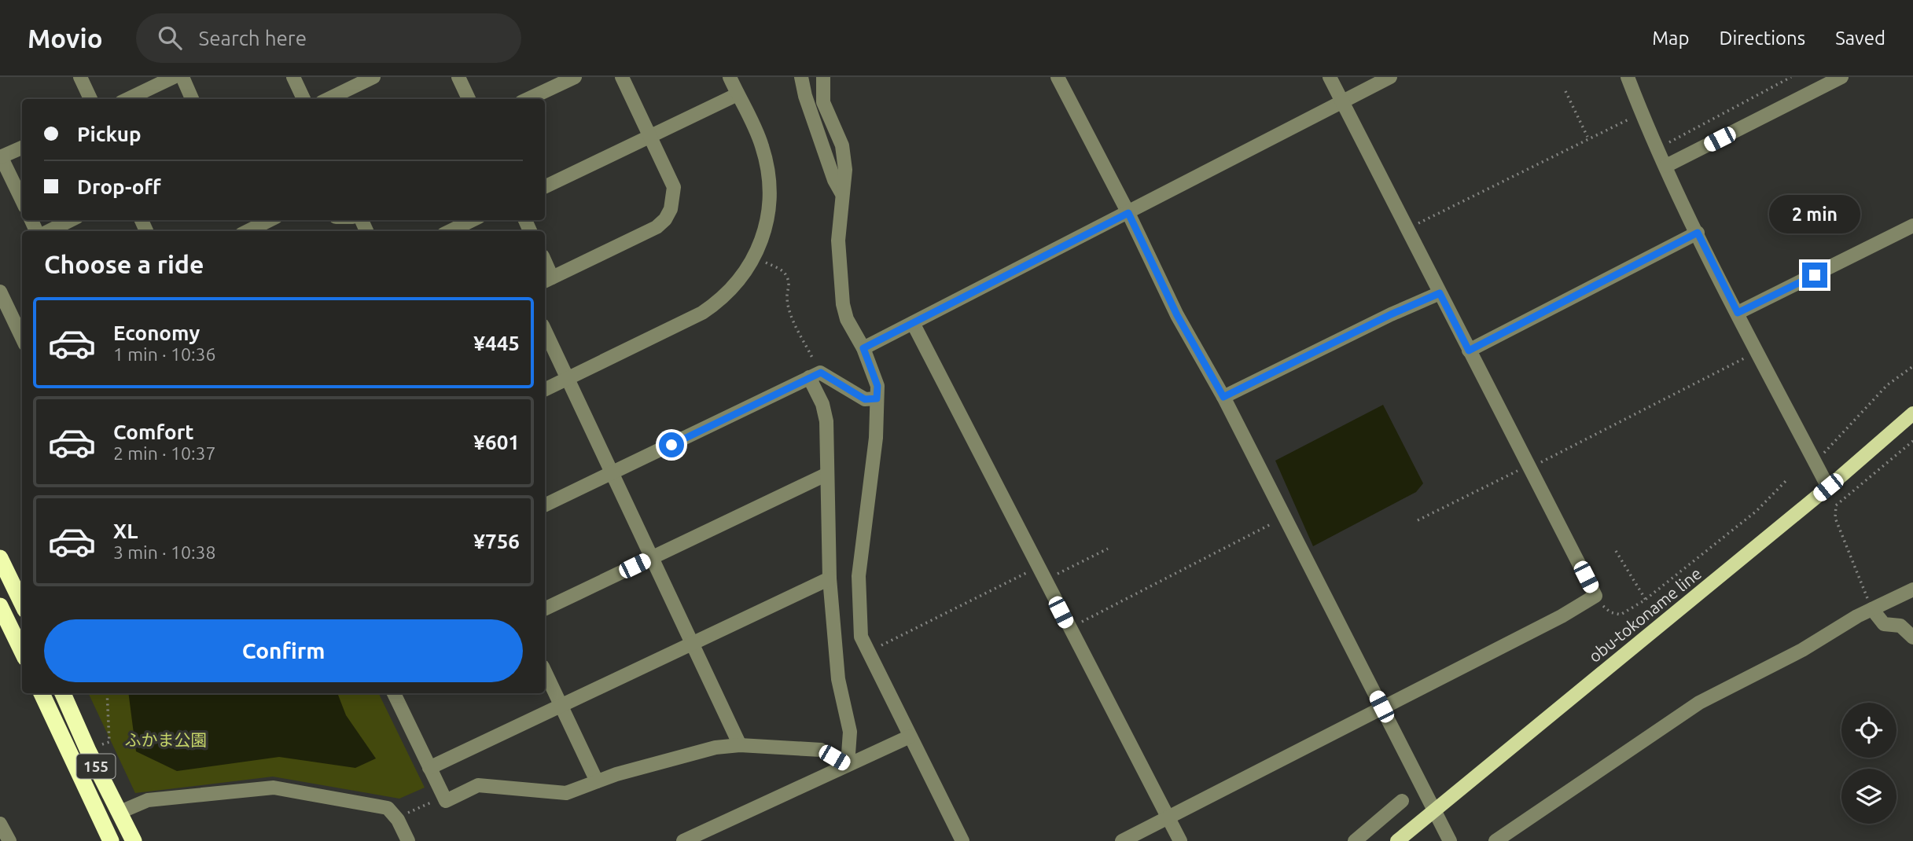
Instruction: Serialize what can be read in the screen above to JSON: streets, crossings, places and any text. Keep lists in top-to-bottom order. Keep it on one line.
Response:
{"streets":{"highway":["155"],"main road":["obu-tokoname line"]},"parks":["ふかま公園"],"page":{"header":"Movio","search":"Search here","nav":["Map","Directions","Saved"],"banner":["Pickup","Drop-off"],"bubble":"2 min","heading":"Choose a ride","list":[{"name":"Economy","note":"1 min · 10:36","value":"¥445"},{"name":"Comfort","note":"2 min · 10:37","value":"¥601"},{"name":"XL","note":"3 min · 10:38","value":"¥756"}],"buttons":"Confirm"}}
